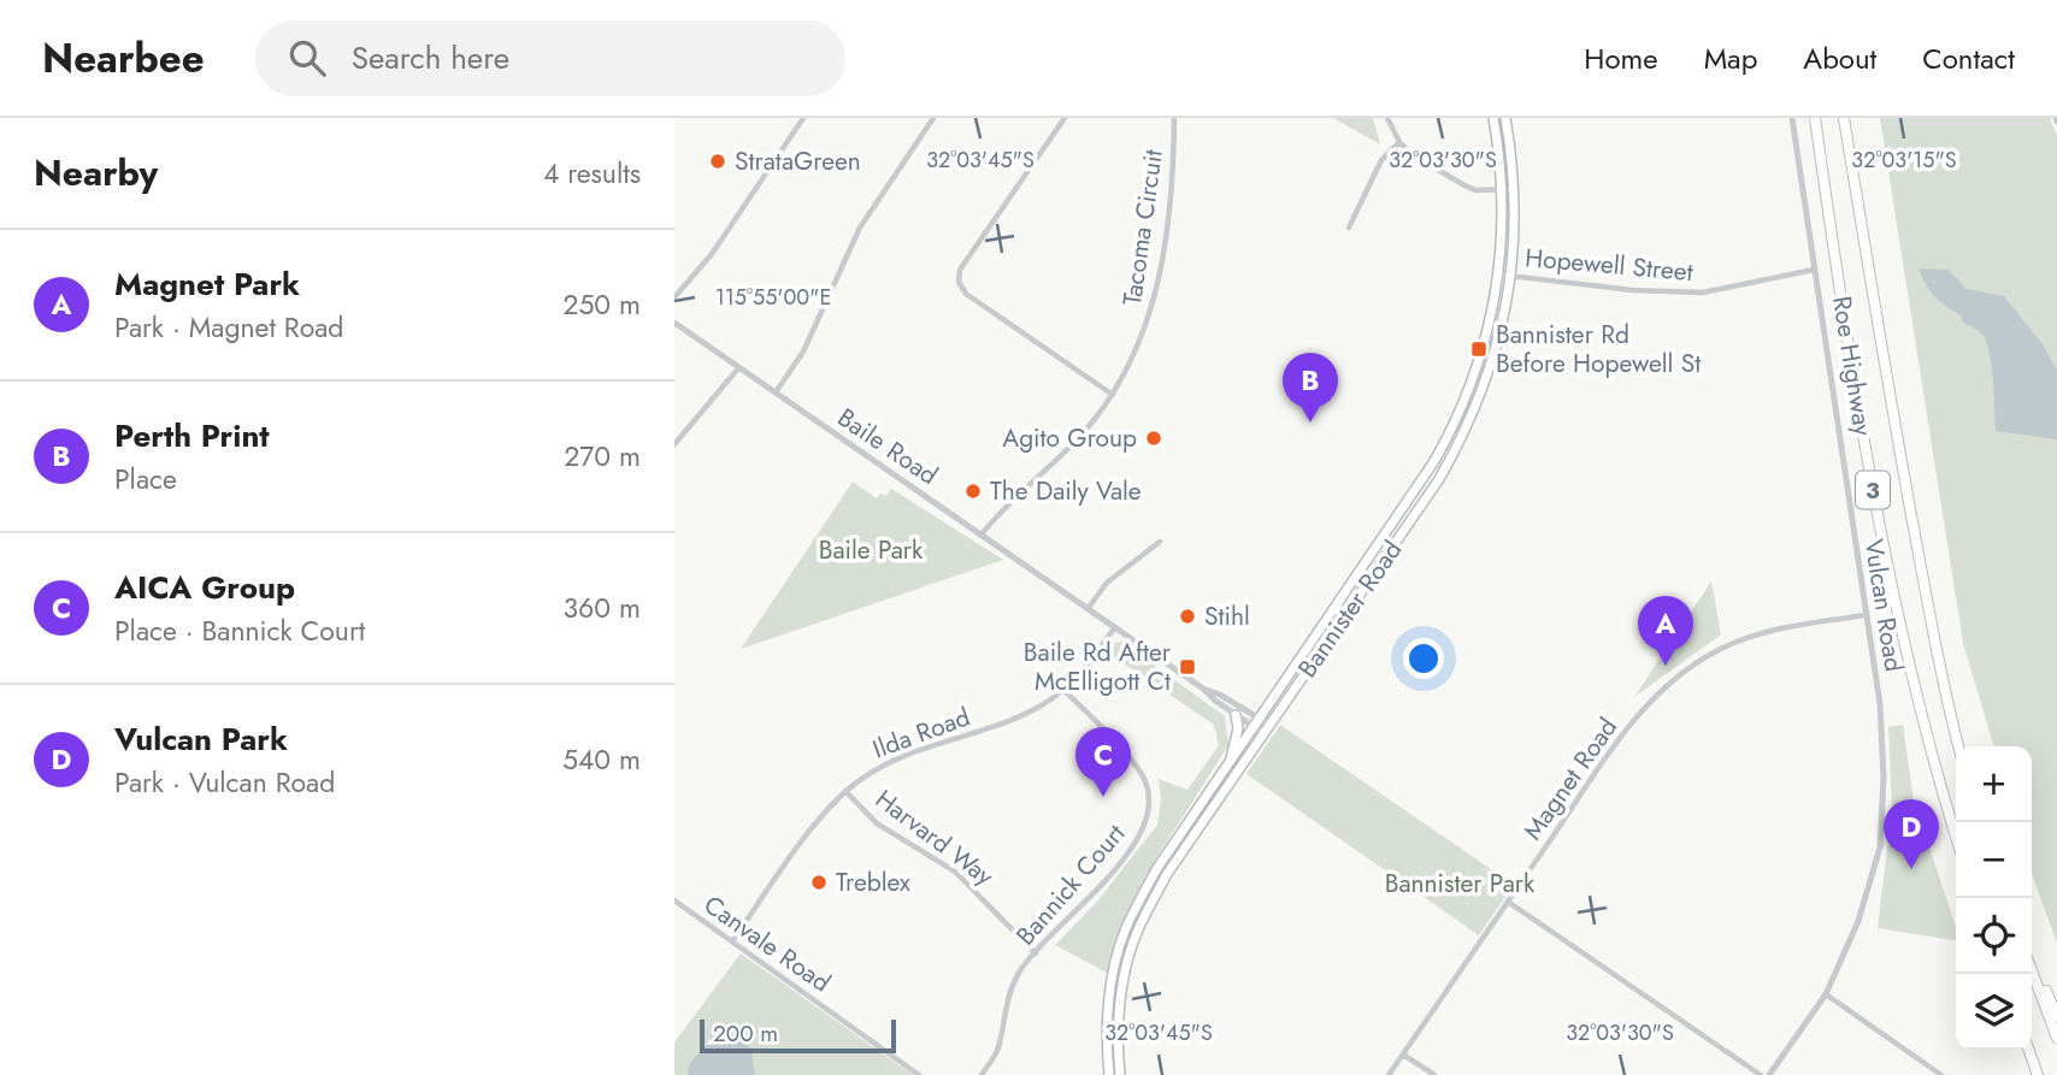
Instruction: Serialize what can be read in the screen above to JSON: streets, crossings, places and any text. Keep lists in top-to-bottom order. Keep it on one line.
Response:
{"streets":{"highway":["Roe Highway","3"],"main road":["Bannister Road"],"street":["Tacoma Circuit","Hopewell Street","Baile Road","Vulcan Road","Ilda Road","Magnet Road","Harvard Way","Bannick Court","Canvale Road"]},"crossings":[["Tacoma Circuit","Baile Road"],["Hopewell Street","Vulcan Road"],["Hopewell Street","Bannister Road"],["Baile Road","Bannister Road"],["Baile Road","Ilda Road"],["Vulcan Road","Magnet Road"],["Ilda Road","Harvard Way"],["Ilda Road","Bannick Court"],["Ilda Road","Canvale Road"],["Harvard Way","Bannick Court"]],"parks":["Baile Park","Bannister Park"],"places":{"other":["StrataGreen","Agito Group","The Daily Vale","Stihl","Treblex"],"transit":["Bannister Rd Before Hopewell St","Baile Rd After McElligott Ct"]},"scale_bar":"200 m","page":{"header":"Nearbee","search":"Search here","nav":["Home","Map","About","Contact"],"heading":["Nearby","4 results"],"list":[{"mark":"A","name":"Magnet Park","note":"Park · Magnet Road","value":"250 m"},{"mark":"B","name":"Perth Print","note":"Place","value":"270 m"},{"mark":"C","name":"AICA Group","note":"Place · Bannick Court","value":"360 m"},{"mark":"D","name":"Vulcan Park","note":"Park · Vulcan Road","value":"540 m"}],"pins":["B","A","C","D"],"map_buttons":["+","−"],"scale":"200 m"},"coordinates":["32°03'45\"S","32°03'30\"S","32°03'15\"S","115°55'00\"E"]}
